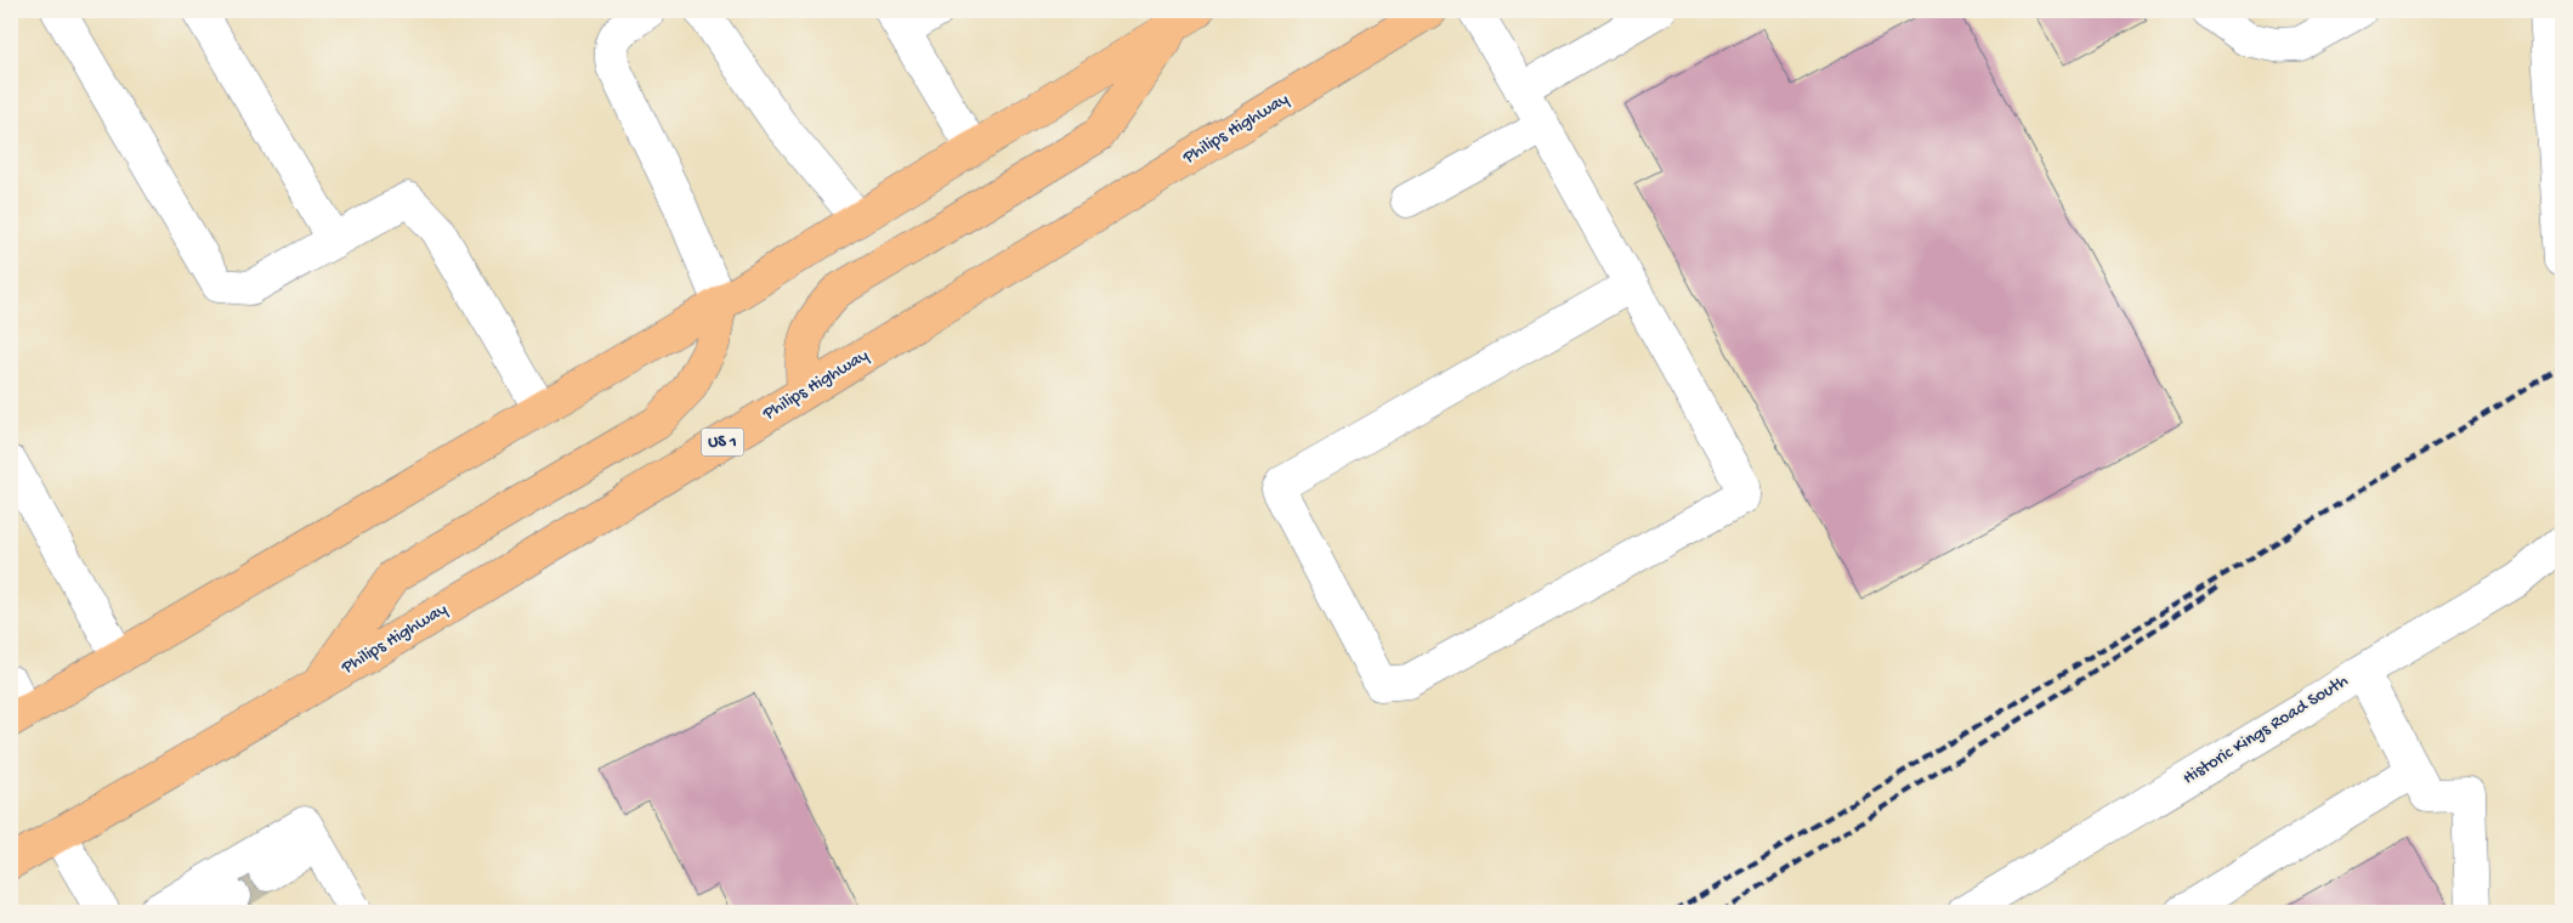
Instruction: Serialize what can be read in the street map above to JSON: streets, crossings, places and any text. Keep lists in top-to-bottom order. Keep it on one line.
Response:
{"streets":{"main road":["Philips Highway","US 1"],"street":["Historic Kings Road South"]}}
